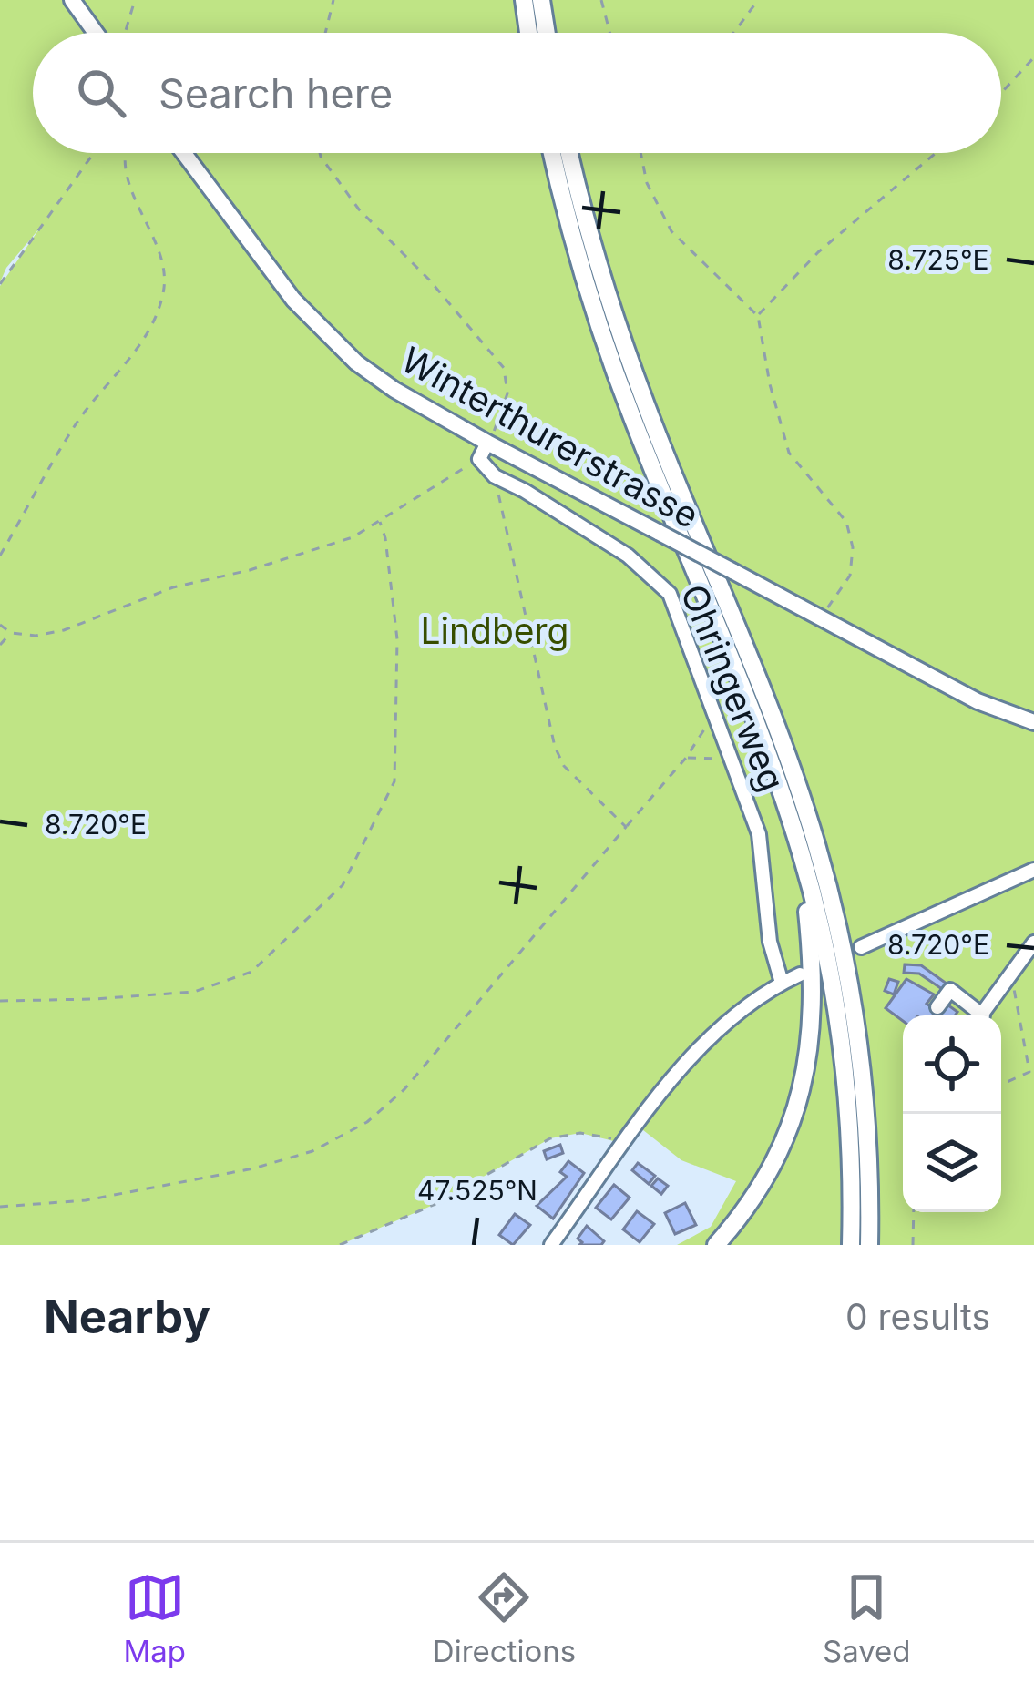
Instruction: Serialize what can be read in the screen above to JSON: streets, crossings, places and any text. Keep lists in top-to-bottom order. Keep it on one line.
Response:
{"streets":{"main road":["Winterthurerstrasse"],"street":["Ohringerweg"]},"parks":["Lindberg"],"page":{"search":"Search here","heading":["Nearby","0 results"],"nav":["Map","Directions","Saved"]},"coordinates":["8.725°E","8.720°E","47.525°N"]}
